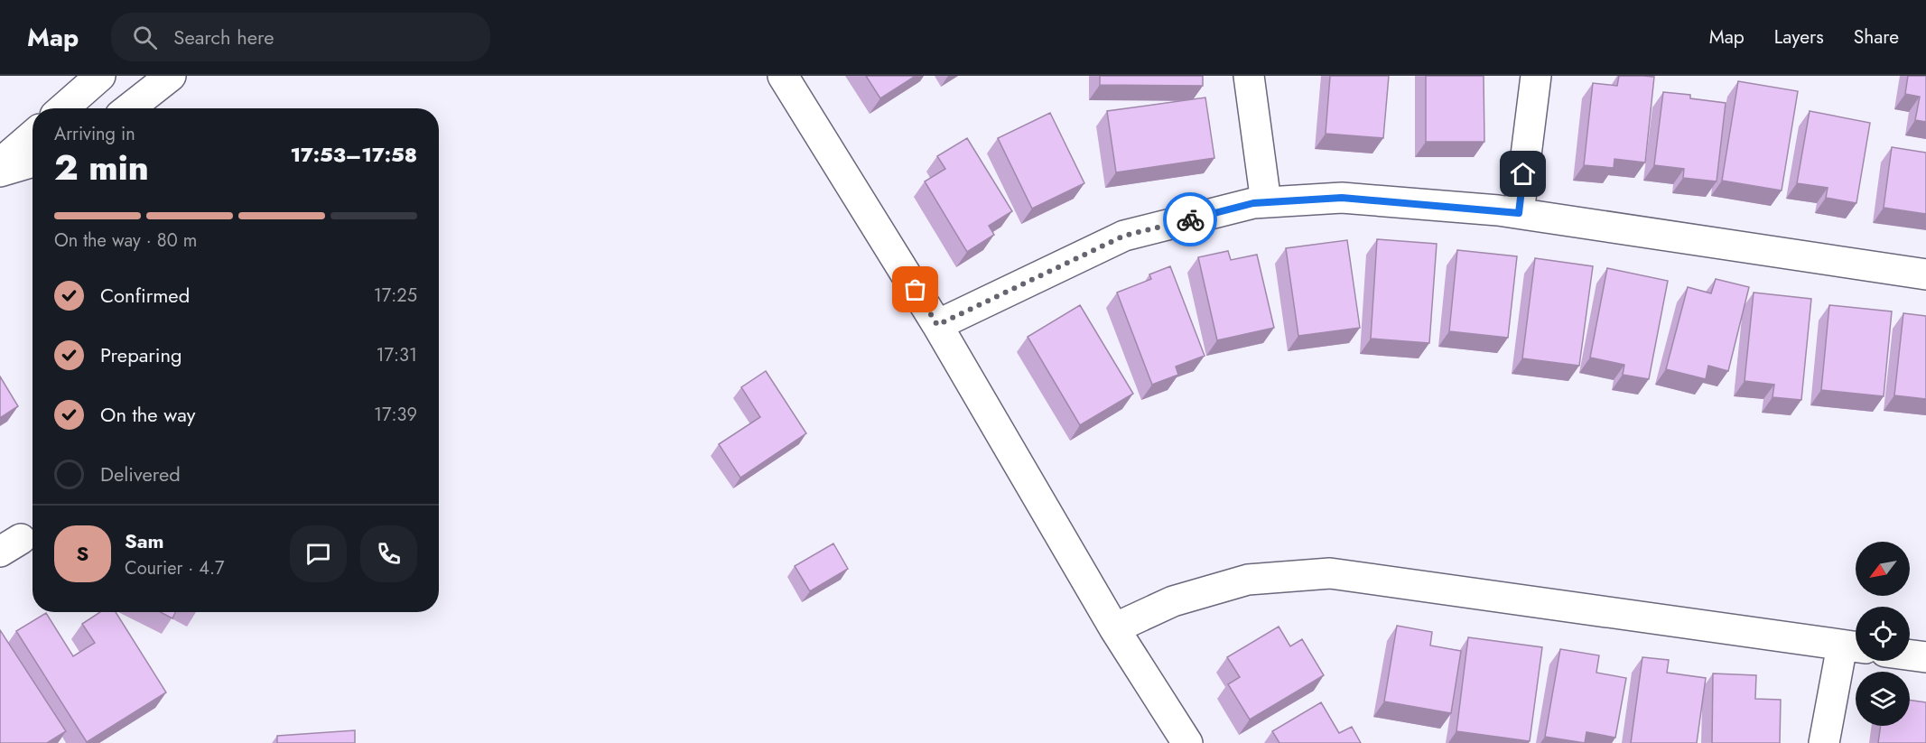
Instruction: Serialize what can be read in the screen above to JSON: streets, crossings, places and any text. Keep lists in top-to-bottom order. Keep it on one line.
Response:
{"north":"bottom left","page":{"header":"Map","search":"Search here","nav":["Map","Layers","Share"],"heading":["2 min","Arriving in","17:53–17:58"],"panel":["Sam","Courier · 4.7"],"bar":"On the way · 80 m","list":[["Confirmed","17:25"],["Preparing","17:31"],["On the way","17:39"],"Delivered"],"round":"S"}}
